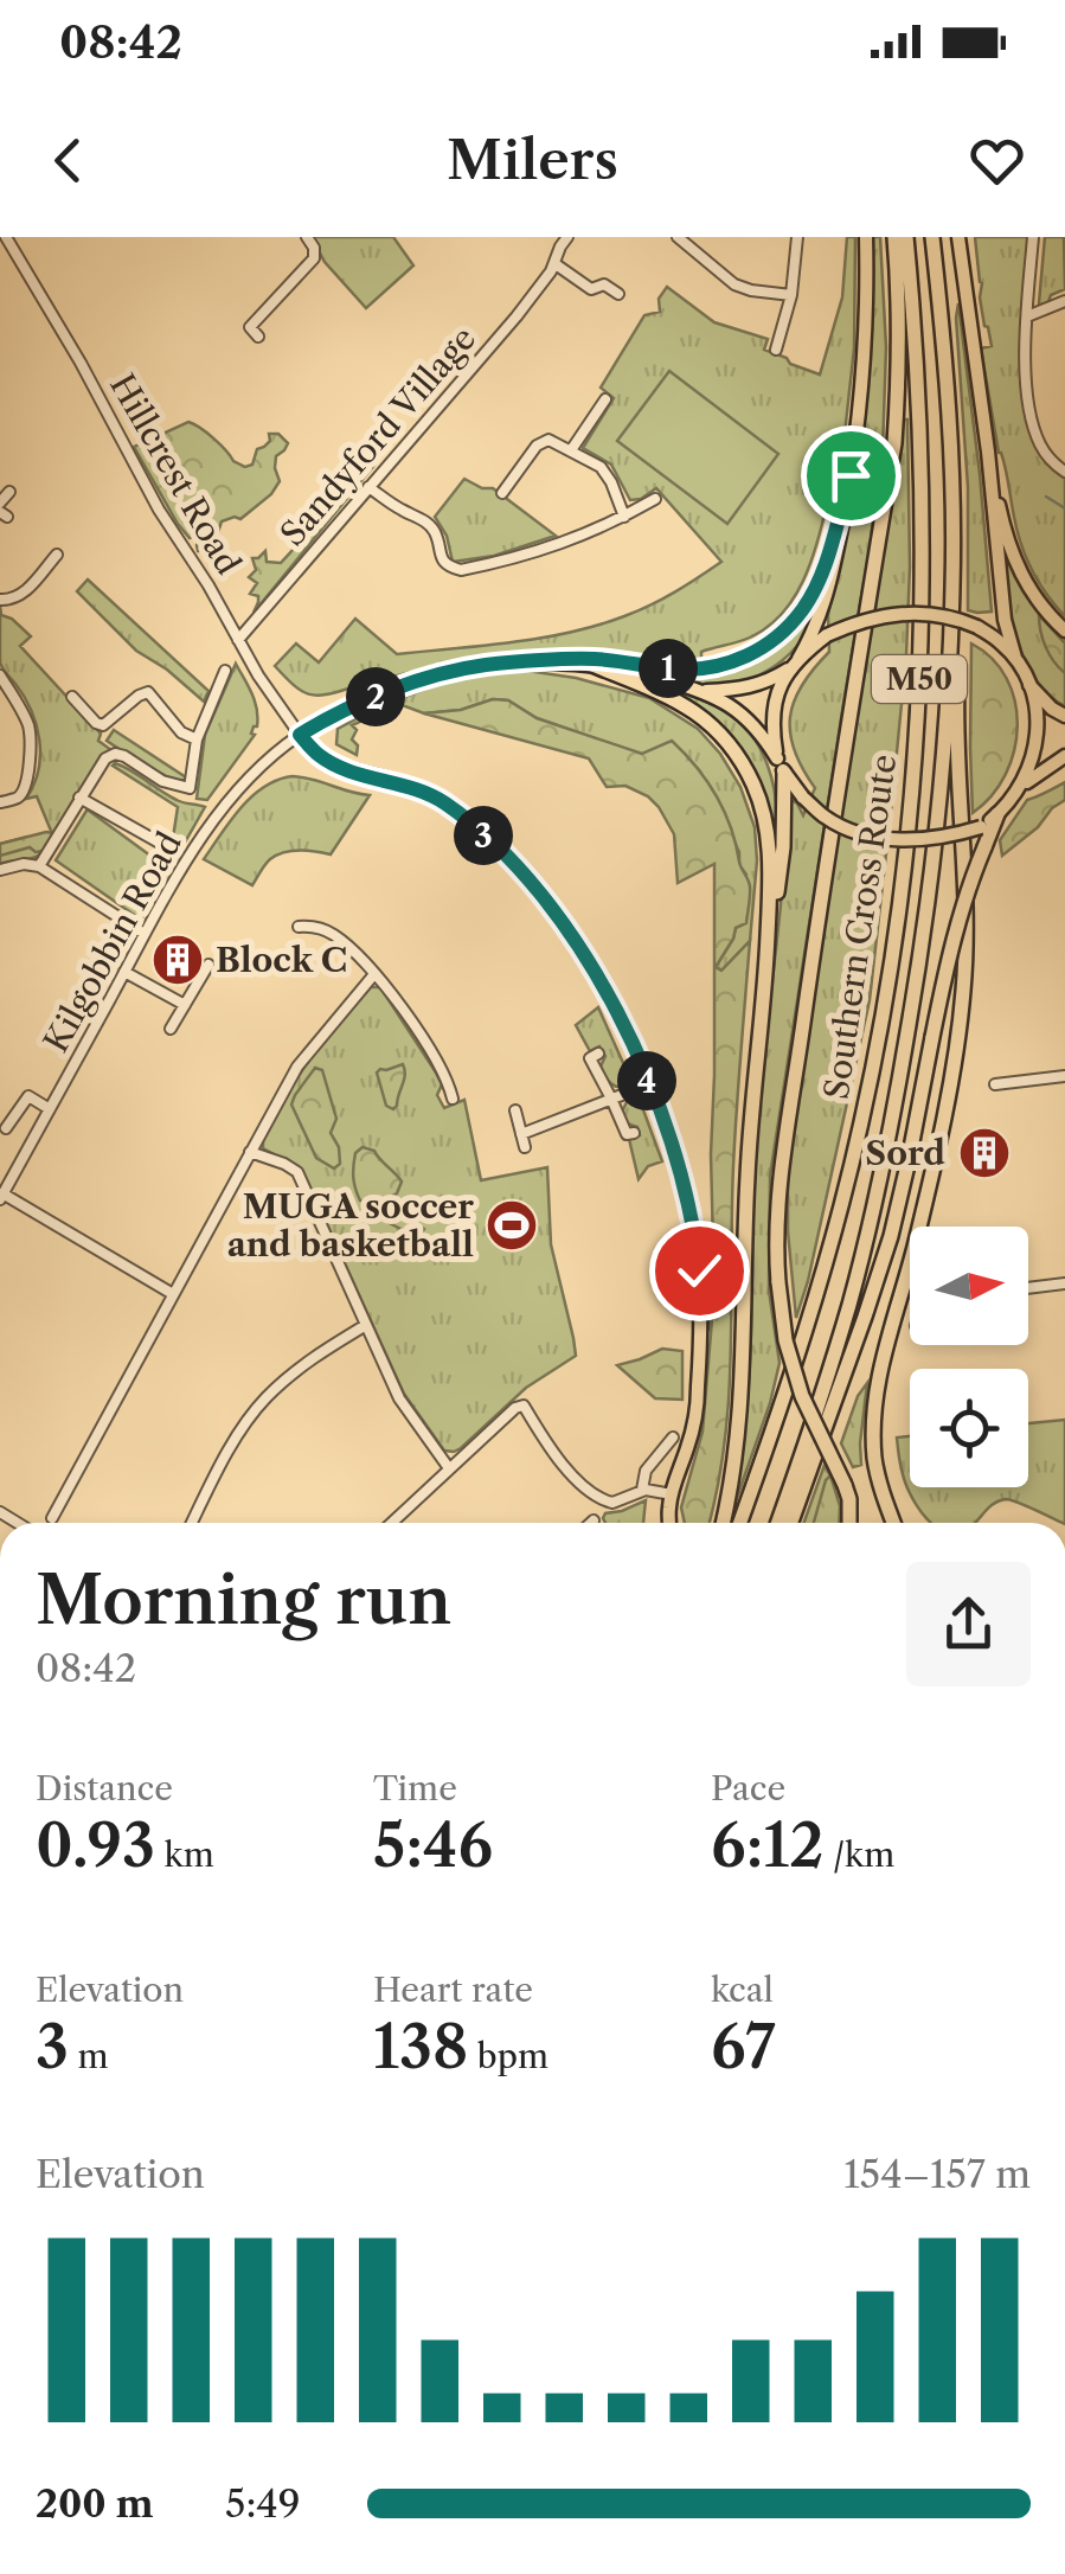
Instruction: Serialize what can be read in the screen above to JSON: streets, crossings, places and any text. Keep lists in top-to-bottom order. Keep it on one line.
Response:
{"streets":{"highway":["M50","Southern Cross Route"],"street":["Sandyford Village","Hillcrest Road","Kilgobbin Road"]},"crossings":[["Sandyford Village","Hillcrest Road"],["Hillcrest Road","Kilgobbin Road"]],"places":{"building":["Block C","Sord"],"sports":["MUGA soccer and basketball"]},"north":"right","page":{"status":"08:42","header":"Milers","pins":["1","2","3","4"],"heading":["Morning run","08:42"],"stats":[["Distance","0.93 km"],["Time","5:46"],["Pace","6:12 /km"],["Elevation","3 m"],["Heart rate","138 bpm"],["kcal","67"]],"chart":["Elevation","154–157 m"],"list":[{"name":"200 m","note":"5:49"}]}}
